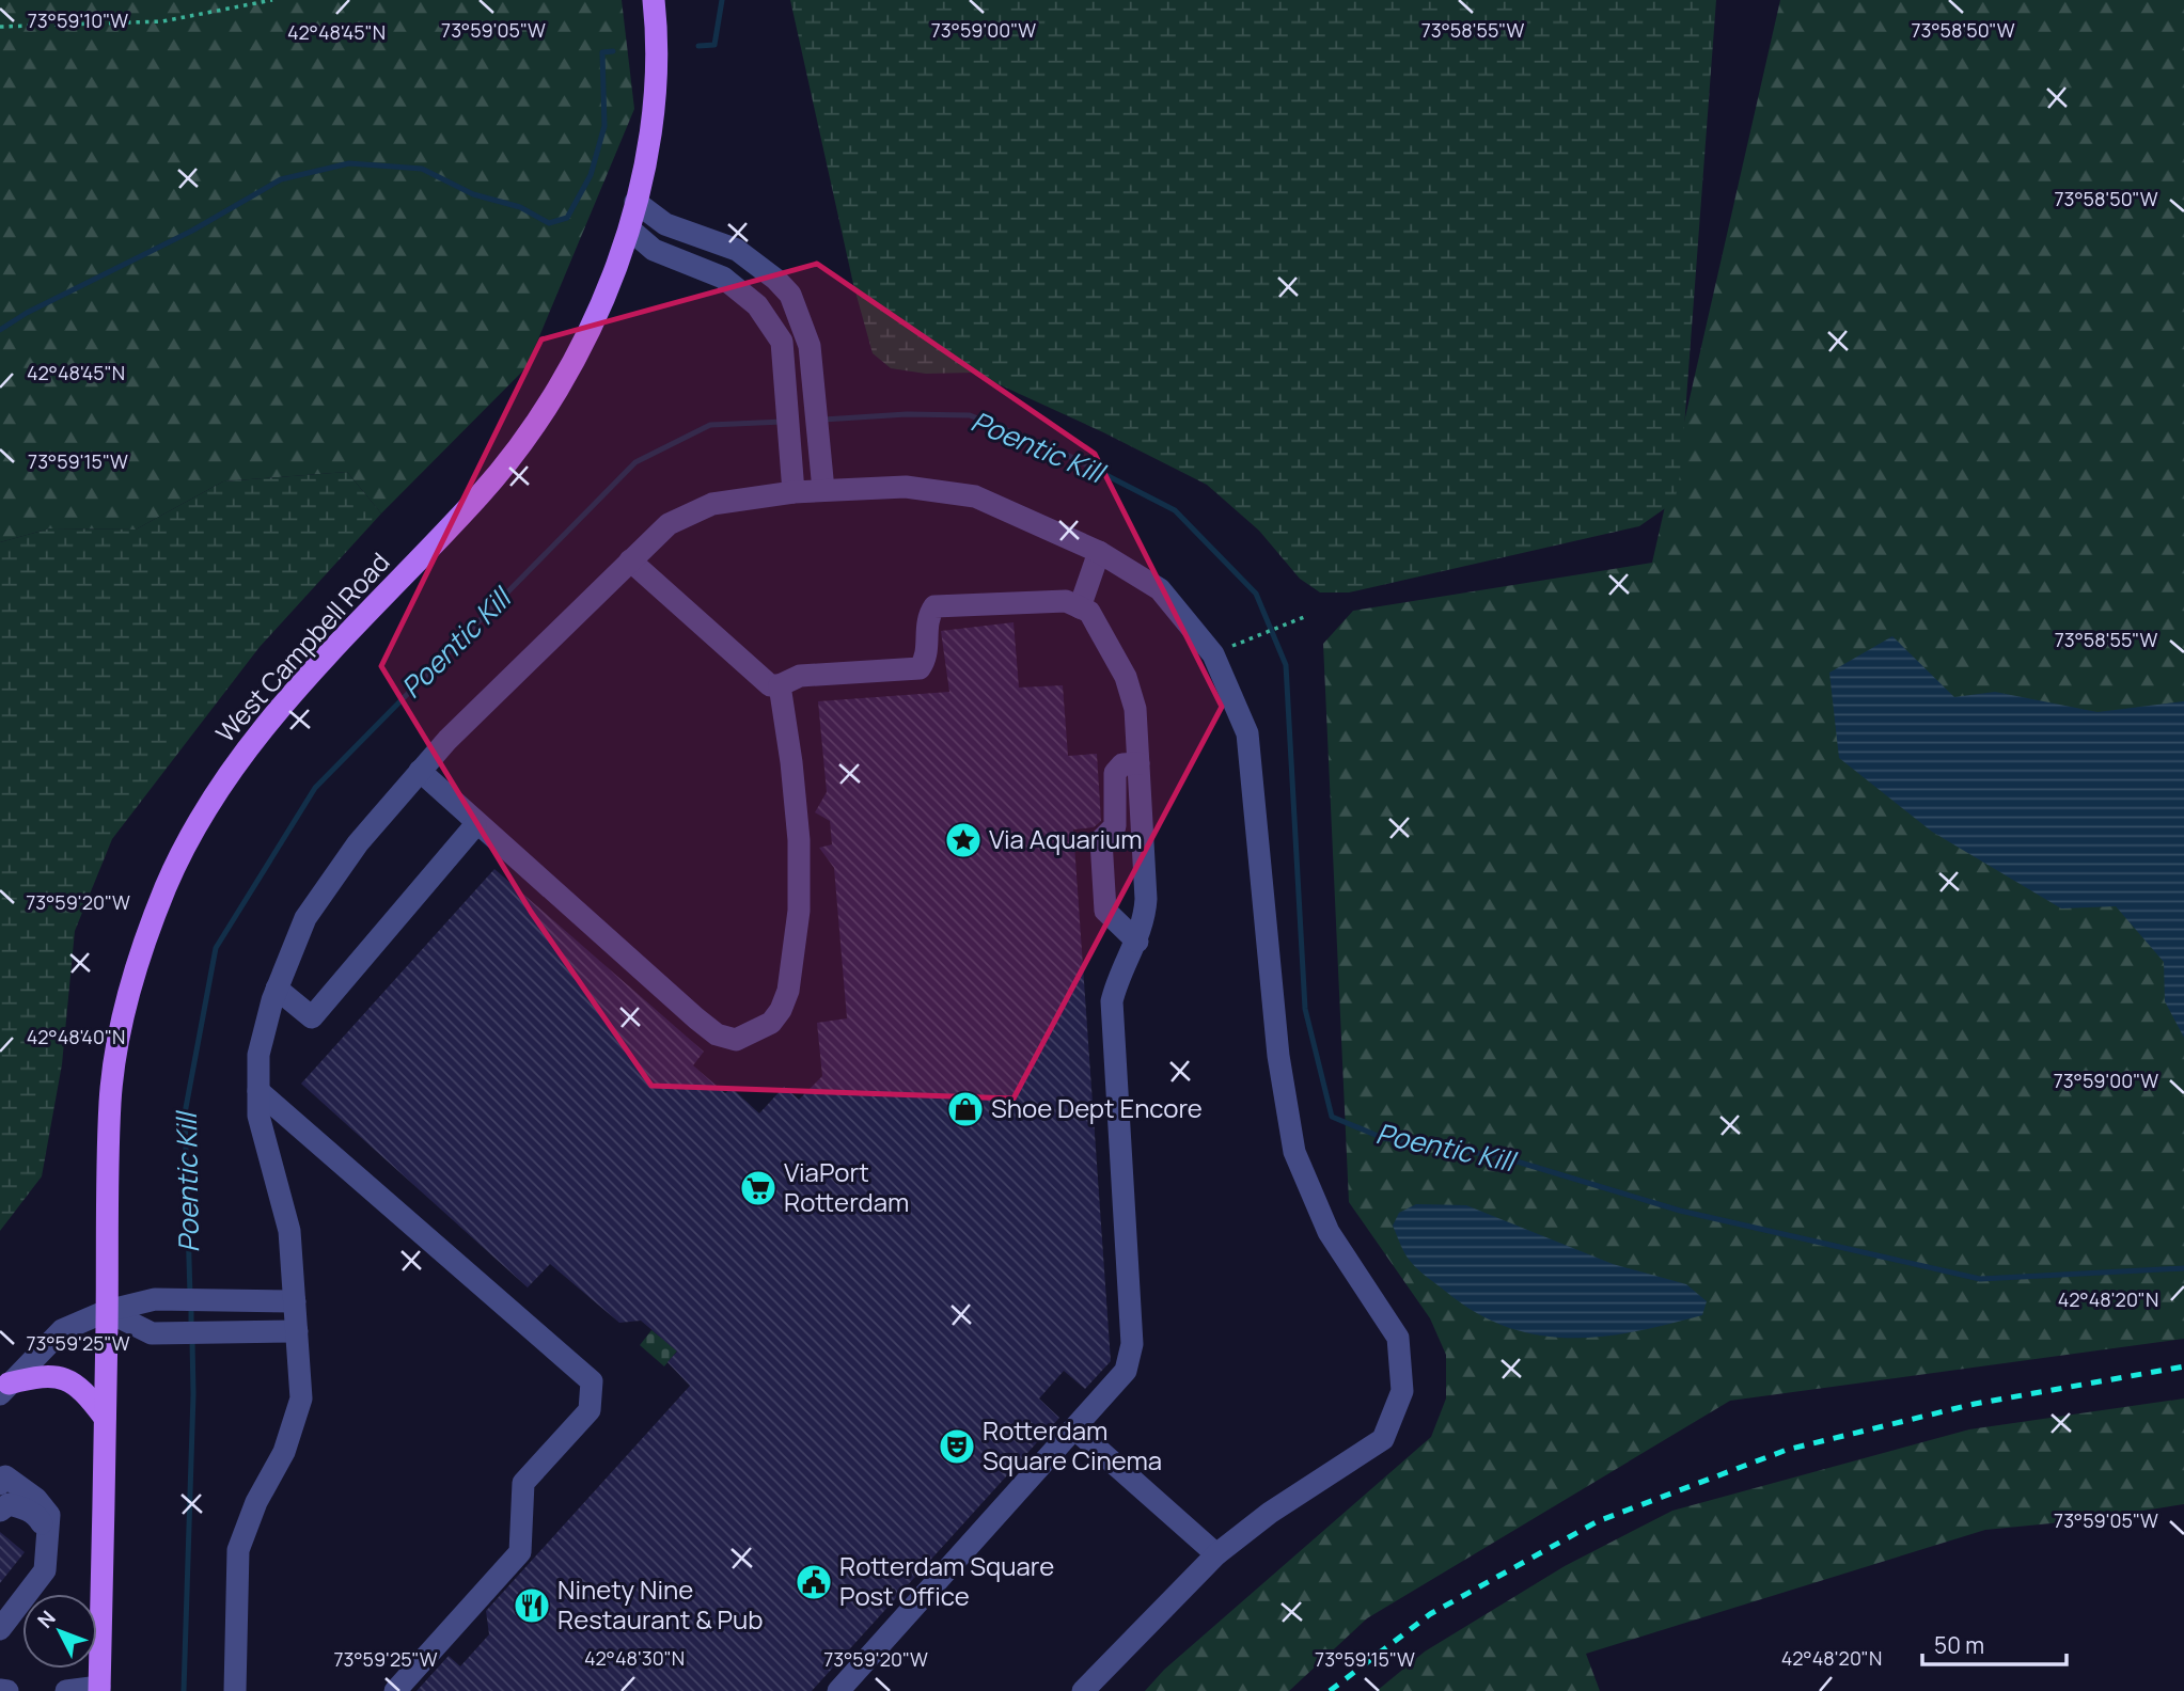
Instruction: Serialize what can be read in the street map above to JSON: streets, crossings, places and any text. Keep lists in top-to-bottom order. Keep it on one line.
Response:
{"streets":{"main road":["West Campbell Road"]},"water":["Poentic Kill"],"places":{"place":["Via Aquarium"],"shop":["Shoe Dept Encore"],"supermarket":["ViaPort Rotterdam"],"theatre":["Rotterdam Square Cinema"],"public building":["Rotterdam Square Post Office"],"restaurant":["Ninety Nine Restaurant & Pub"]},"scale_bar":"50 m","north":"top left","coordinates":["73°59'10\"W","73°59'05\"W","73°59'00\"W","73°58'55\"W","73°58'50\"W","42°48'45\"N","73°59'15\"W","73°59'20\"W","42°48'40\"N","42°48'20\"N","73°59'25\"W","42°48'30\"N"]}
